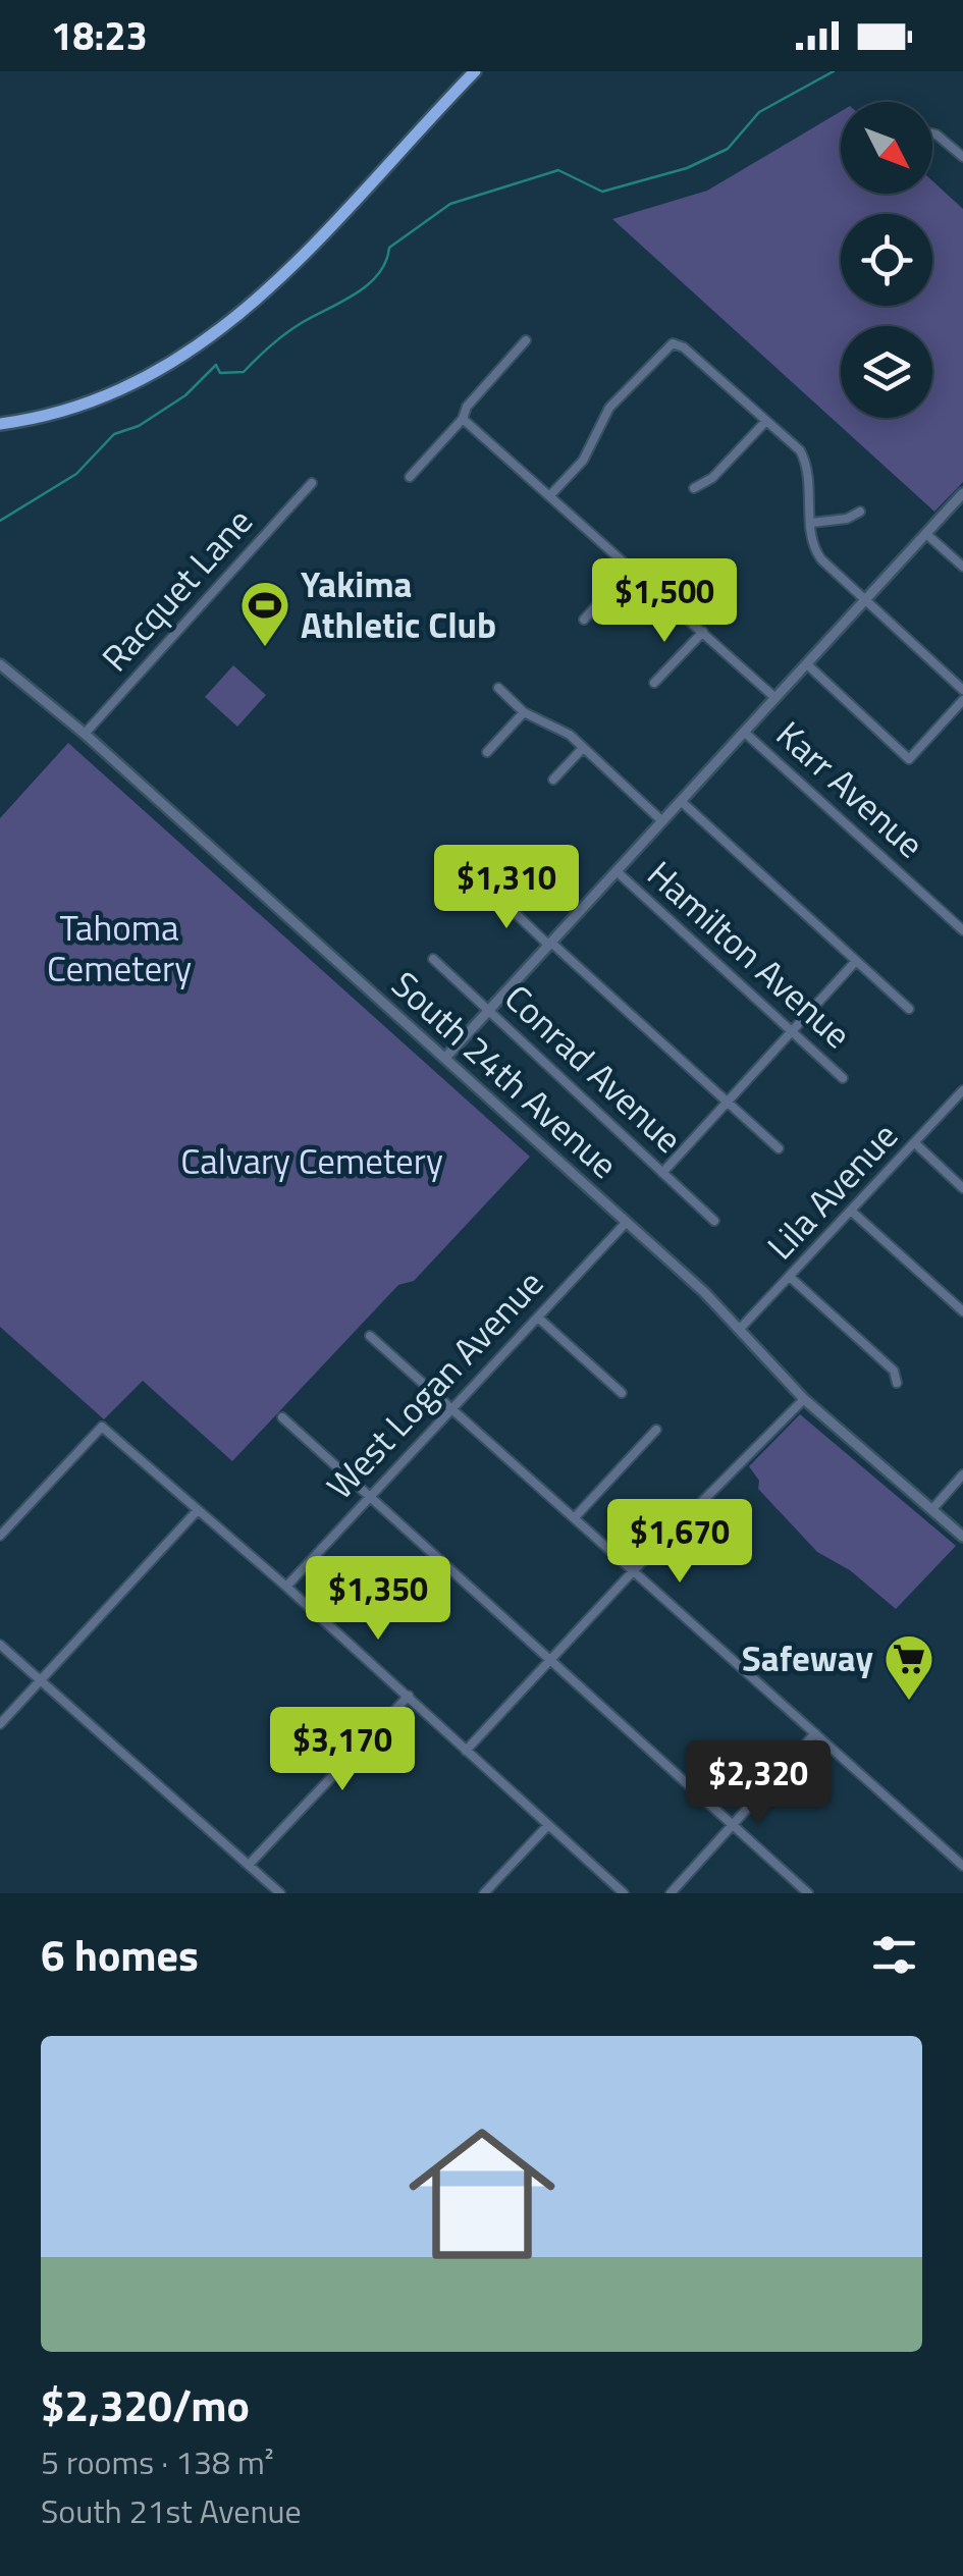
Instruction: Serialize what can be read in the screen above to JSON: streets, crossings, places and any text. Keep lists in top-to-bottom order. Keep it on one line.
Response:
{"streets":{"street":["Racquet Lane","Karr Avenue","Hamilton Avenue","Conrad Avenue","South 24th Avenue","Lila Avenue","West Logan Avenue"]},"crossings":[["Racquet Lane","South 24th Avenue"],["South 24th Avenue","Lila Avenue"],["South 24th Avenue","West Logan Avenue"]],"parks":["Tahoma Cemetery","Calvary Cemetery"],"places":{"sports":["Yakima Athletic Club"],"supermarket":["Safeway"]},"north":"bottom right","page":{"status":"18:23","price":["$1,500","$1,310","$1,670","$1,350","$3,170","$2,320"],"heading":"6 homes","list":[{"name":"$2,320/mo","note":"5 rooms · 138 m² · South 21st Avenue"}]}}
